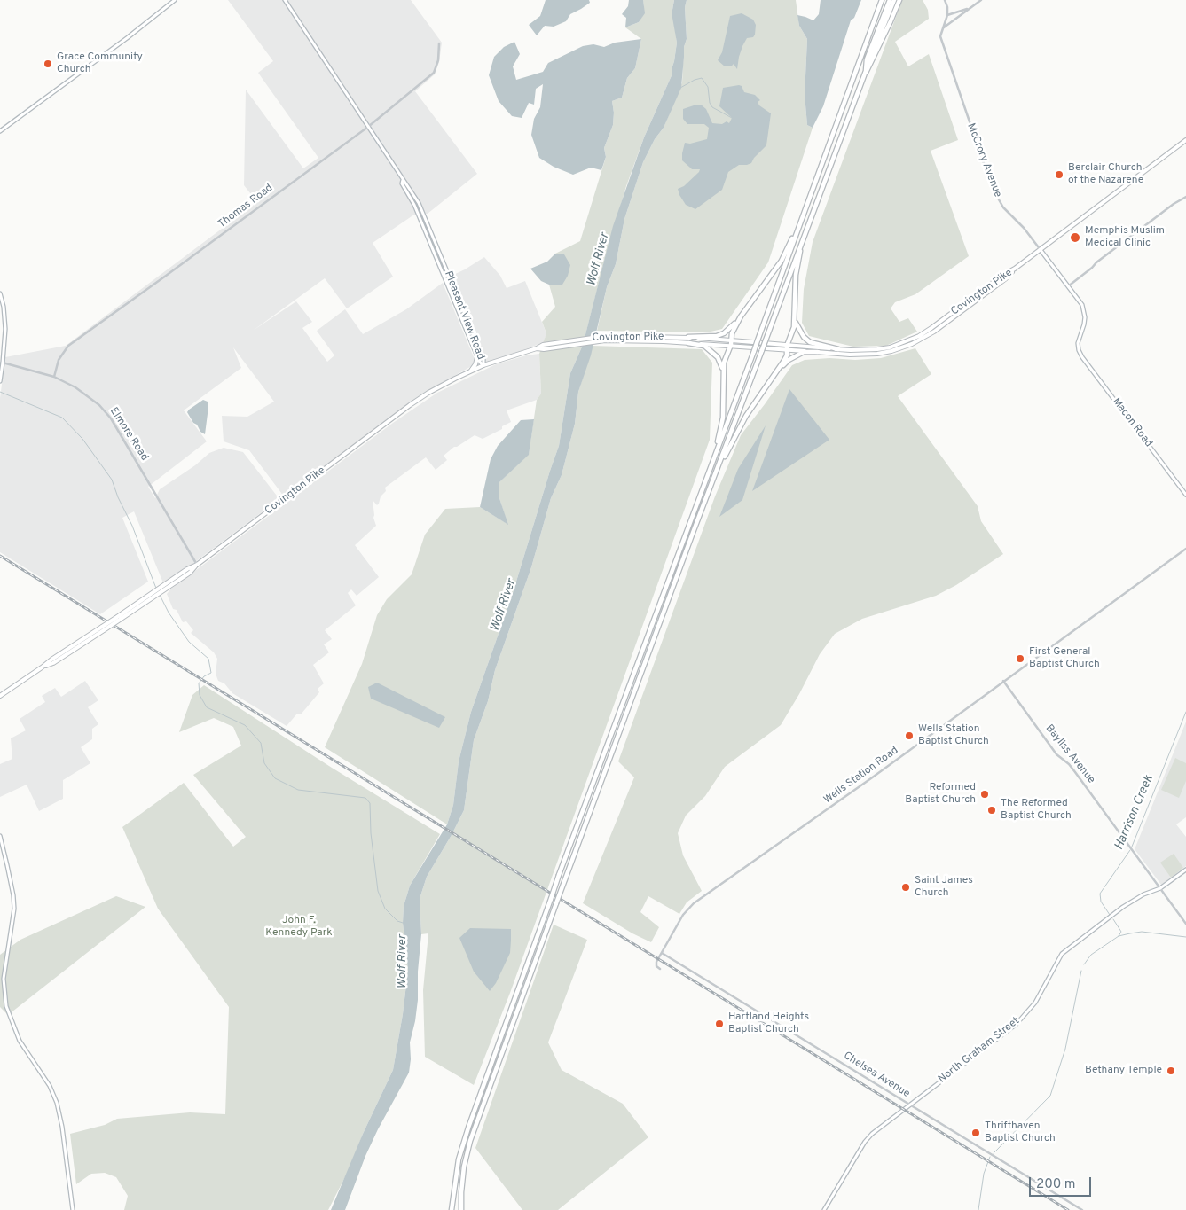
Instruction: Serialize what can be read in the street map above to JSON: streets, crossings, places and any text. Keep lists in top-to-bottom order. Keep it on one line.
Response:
{"streets":{"main road":["McCrory Avenue","Covington Pike","Pleasant View Road","Macon Road","North Graham Street"],"street":["Thomas Road","Elmore Road","Bayliss Avenue","Wells Station Road","Chelsea Avenue"]},"crossings":[["McCrory Avenue","Macon Road"],["Thomas Road","Pleasant View Road"],["Thomas Road","Elmore Road"],["Covington Pike","Pleasant View Road"],["Covington Pike","Elmore Road"],["Bayliss Avenue","Wells Station Road"],["Bayliss Avenue","North Graham Street"],["Wells Station Road","Chelsea Avenue"],["North Graham Street","Chelsea Avenue"]],"water":["Wolf River","Harrison Creek"],"parks":["John F. Kennedy Park"],"places":["Grace Community Church","Berclair Church of the Nazarene","Memphis Muslim Medical Clinic","First General Baptist Church","Wells Station Baptist Church","Reformed Baptist Church","The Reformed Baptist Church","Saint James Church","Hartland Heights Baptist Church","Bethany Temple","Thrifthaven Baptist Church"],"scale_bar":"200 m"}
